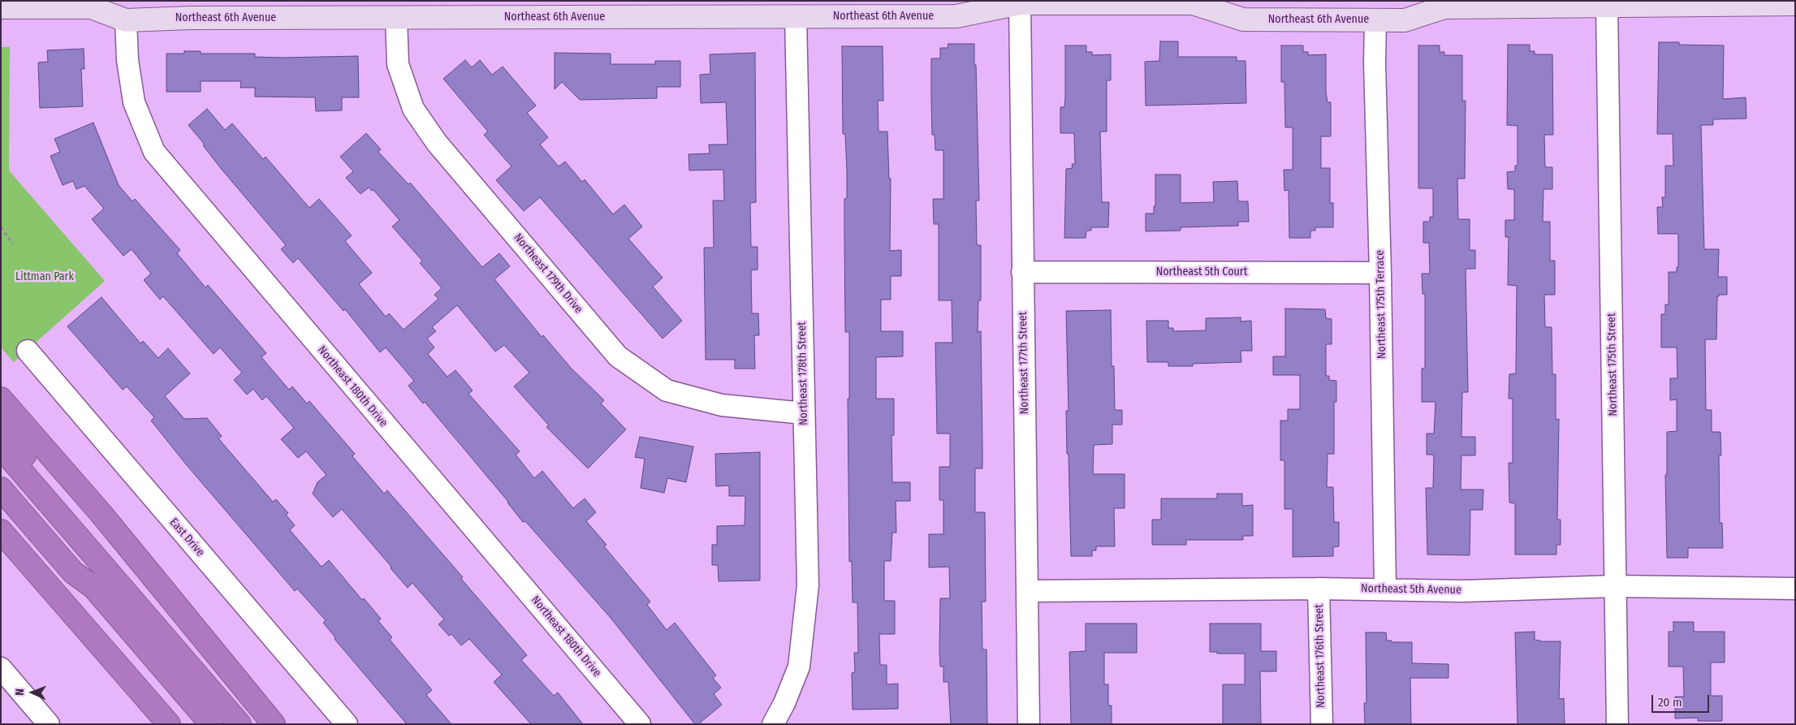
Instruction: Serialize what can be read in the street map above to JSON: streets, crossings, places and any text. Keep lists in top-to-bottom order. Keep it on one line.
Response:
{"streets":{"main road":["Northeast 6th Avenue"],"street":["Northeast 5th Court","Northeast 179th Drive","Northeast 175th Terrace","Northeast 177th Street","Northeast 175th Street","Northeast 178th Street","Northeast 180th Drive","East Drive","Northeast 5th Avenue","Northeast 176th Street"]},"crossings":[["Northeast 6th Avenue","Northeast 179th Drive"],["Northeast 6th Avenue","Northeast 175th Terrace"],["Northeast 6th Avenue","Northeast 177th Street"],["Northeast 6th Avenue","Northeast 175th Street"],["Northeast 6th Avenue","Northeast 178th Street"],["Northeast 6th Avenue","Northeast 180th Drive"],["Northeast 5th Court","Northeast 175th Terrace"],["Northeast 5th Court","Northeast 177th Street"],["Northeast 179th Drive","Northeast 178th Street"],["Northeast 175th Terrace","Northeast 5th Avenue"],["Northeast 177th Street","Northeast 5th Avenue"],["Northeast 175th Street","Northeast 5th Avenue"],["Northeast 5th Avenue","Northeast 176th Street"]],"parks":["Littman Park"],"scale_bar":"20 m","north":"left"}
